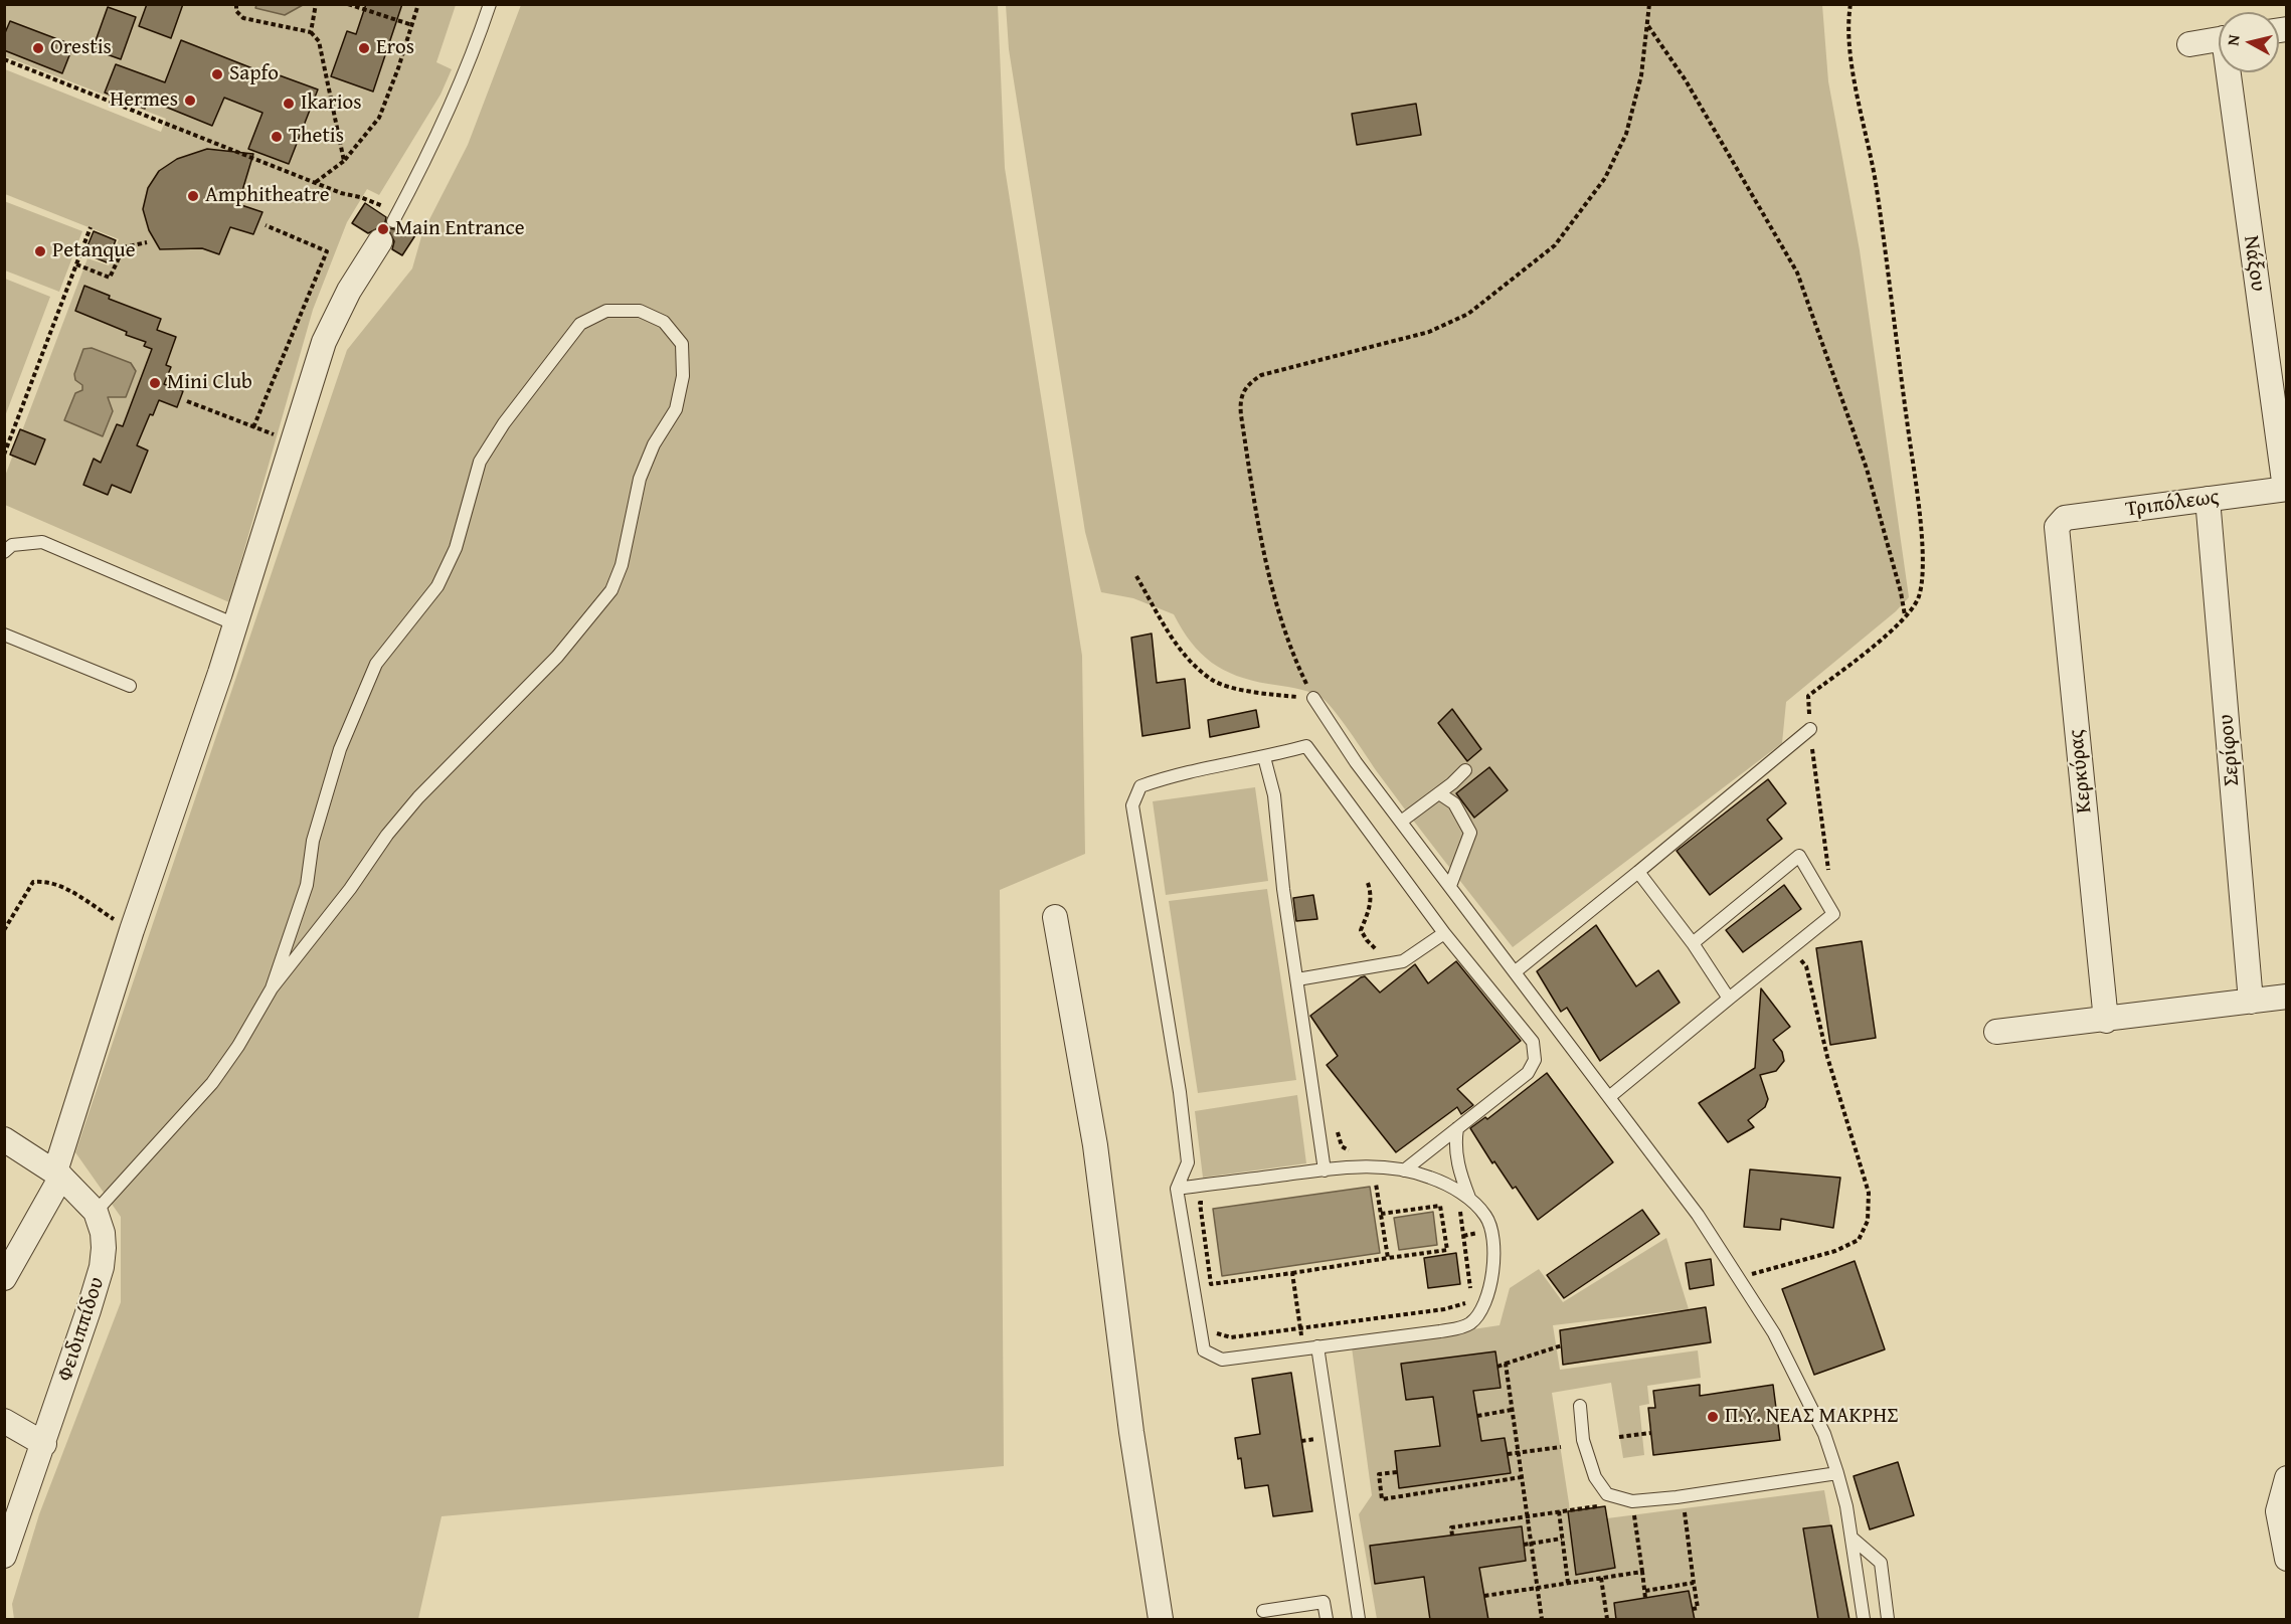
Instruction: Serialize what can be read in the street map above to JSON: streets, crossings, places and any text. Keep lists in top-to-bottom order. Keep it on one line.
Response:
{"streets":{"street":["Νάξου","Τριπόλεως","Σερίφου","Κερκύρας","Φειδιππίδου"]},"crossings":[["Νάξου","Τριπόλεως"],["Τριπόλεως","Σερίφου"],["Τριπόλεως","Κερκύρας"]],"places":["Orestis","Eros","Sapfo","Hermes","Ikarios","Thetis","Amphitheatre","Main Entrance","Petanque","Mini Club","Π.Υ. ΝΕΑΣ ΜΑΚΡΗΣ"],"north":"left"}
